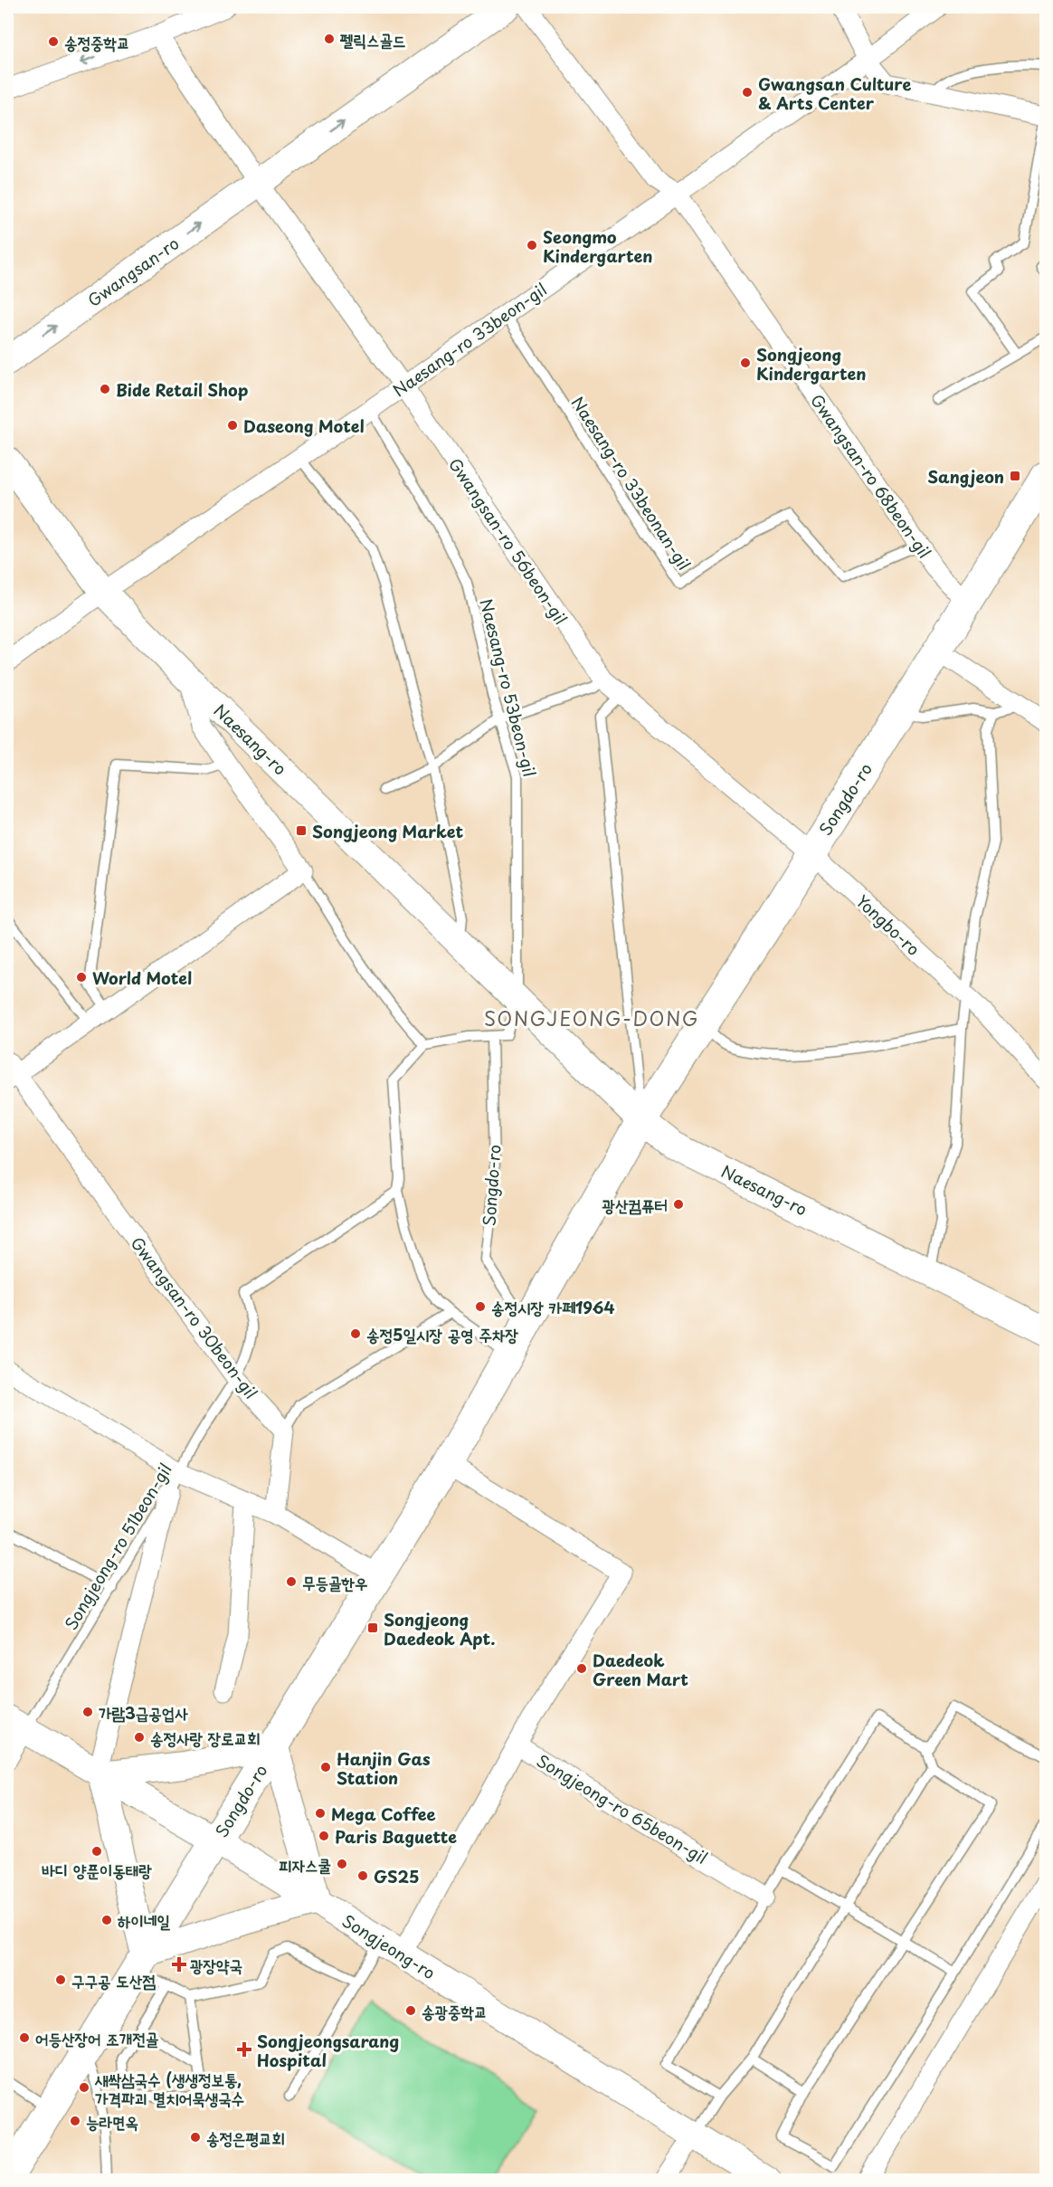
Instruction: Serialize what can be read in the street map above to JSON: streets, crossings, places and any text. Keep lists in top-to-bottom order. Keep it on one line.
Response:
{"streets":{"main road":["Gwangsan-ro","Naesang-ro","Songdo-ro","Songjeong-ro"],"street":["Naesang-ro 33beon-gil","Gwangsan-ro 68beon-gil","Gwangsan-ro 56beon-gil","Yongbo-ro","Gwangsan-ro 30beon-gil","Songjeong-ro 65beon-gil"],"lane":["Naesang-ro 33beonan-gil","Naesang-ro 53beon-gil","Songjeong-ro 51beon-gil"]},"crossings":[["Gwangsan-ro","Gwangsan-ro 56beon-gil"],["Naesang-ro 33beon-gil","Gwangsan-ro 68beon-gil"],["Naesang-ro 33beon-gil","Naesang-ro 33beonan-gil"],["Naesang-ro 33beon-gil","Gwangsan-ro 56beon-gil"],["Naesang-ro 33beon-gil","Naesang-ro 53beon-gil"],["Naesang-ro 33beon-gil","Naesang-ro"],["Gwangsan-ro 68beon-gil","Naesang-ro 33beonan-gil"],["Gwangsan-ro 68beon-gil","Songdo-ro"],["Gwangsan-ro 56beon-gil","Songdo-ro"],["Gwangsan-ro 56beon-gil","Yongbo-ro"],["Naesang-ro 53beon-gil","Naesang-ro"],["Naesang-ro","Songdo-ro"],["Songdo-ro","Yongbo-ro"],["Songdo-ro","Songjeong-ro"],["Gwangsan-ro 30beon-gil","Songjeong-ro 51beon-gil"],["Songjeong-ro 51beon-gil","Songjeong-ro"]],"one_way":["Gwangsan-ro"],"districts":["SONGJEONG-DONG"],"places":{"other":["펠릭스골드","송정중학교","Gwangsan Culture & Arts Center","Seongmo Kindergarten","Songjeong Kindergarten","Bide Retail Shop","Daseong Motel","World Motel","광산컴퓨터","송정시장 카페1964","송정5일시장 공영 주차장","무등골한우","Daedeok Green Mart","가람3급공업사","송정사랑 장로교회","Hanjin Gas Station","Mega Coffee","Paris Baguette","바디 양푼이동태랑","피자스쿨","GS25","하이네일","구구공 도산점","송광중학교","어등산장어 조개전골","새싹삼국수 (생생정보통, 가격파괴 멸치어묵생국수","능라면옥","송정은평교회"],"transit":["Sangjeon","Songjeong Market","Songjeong Daedeok Apt."],"health":["광장약국","Songjeongsarang Hospital"]}}
